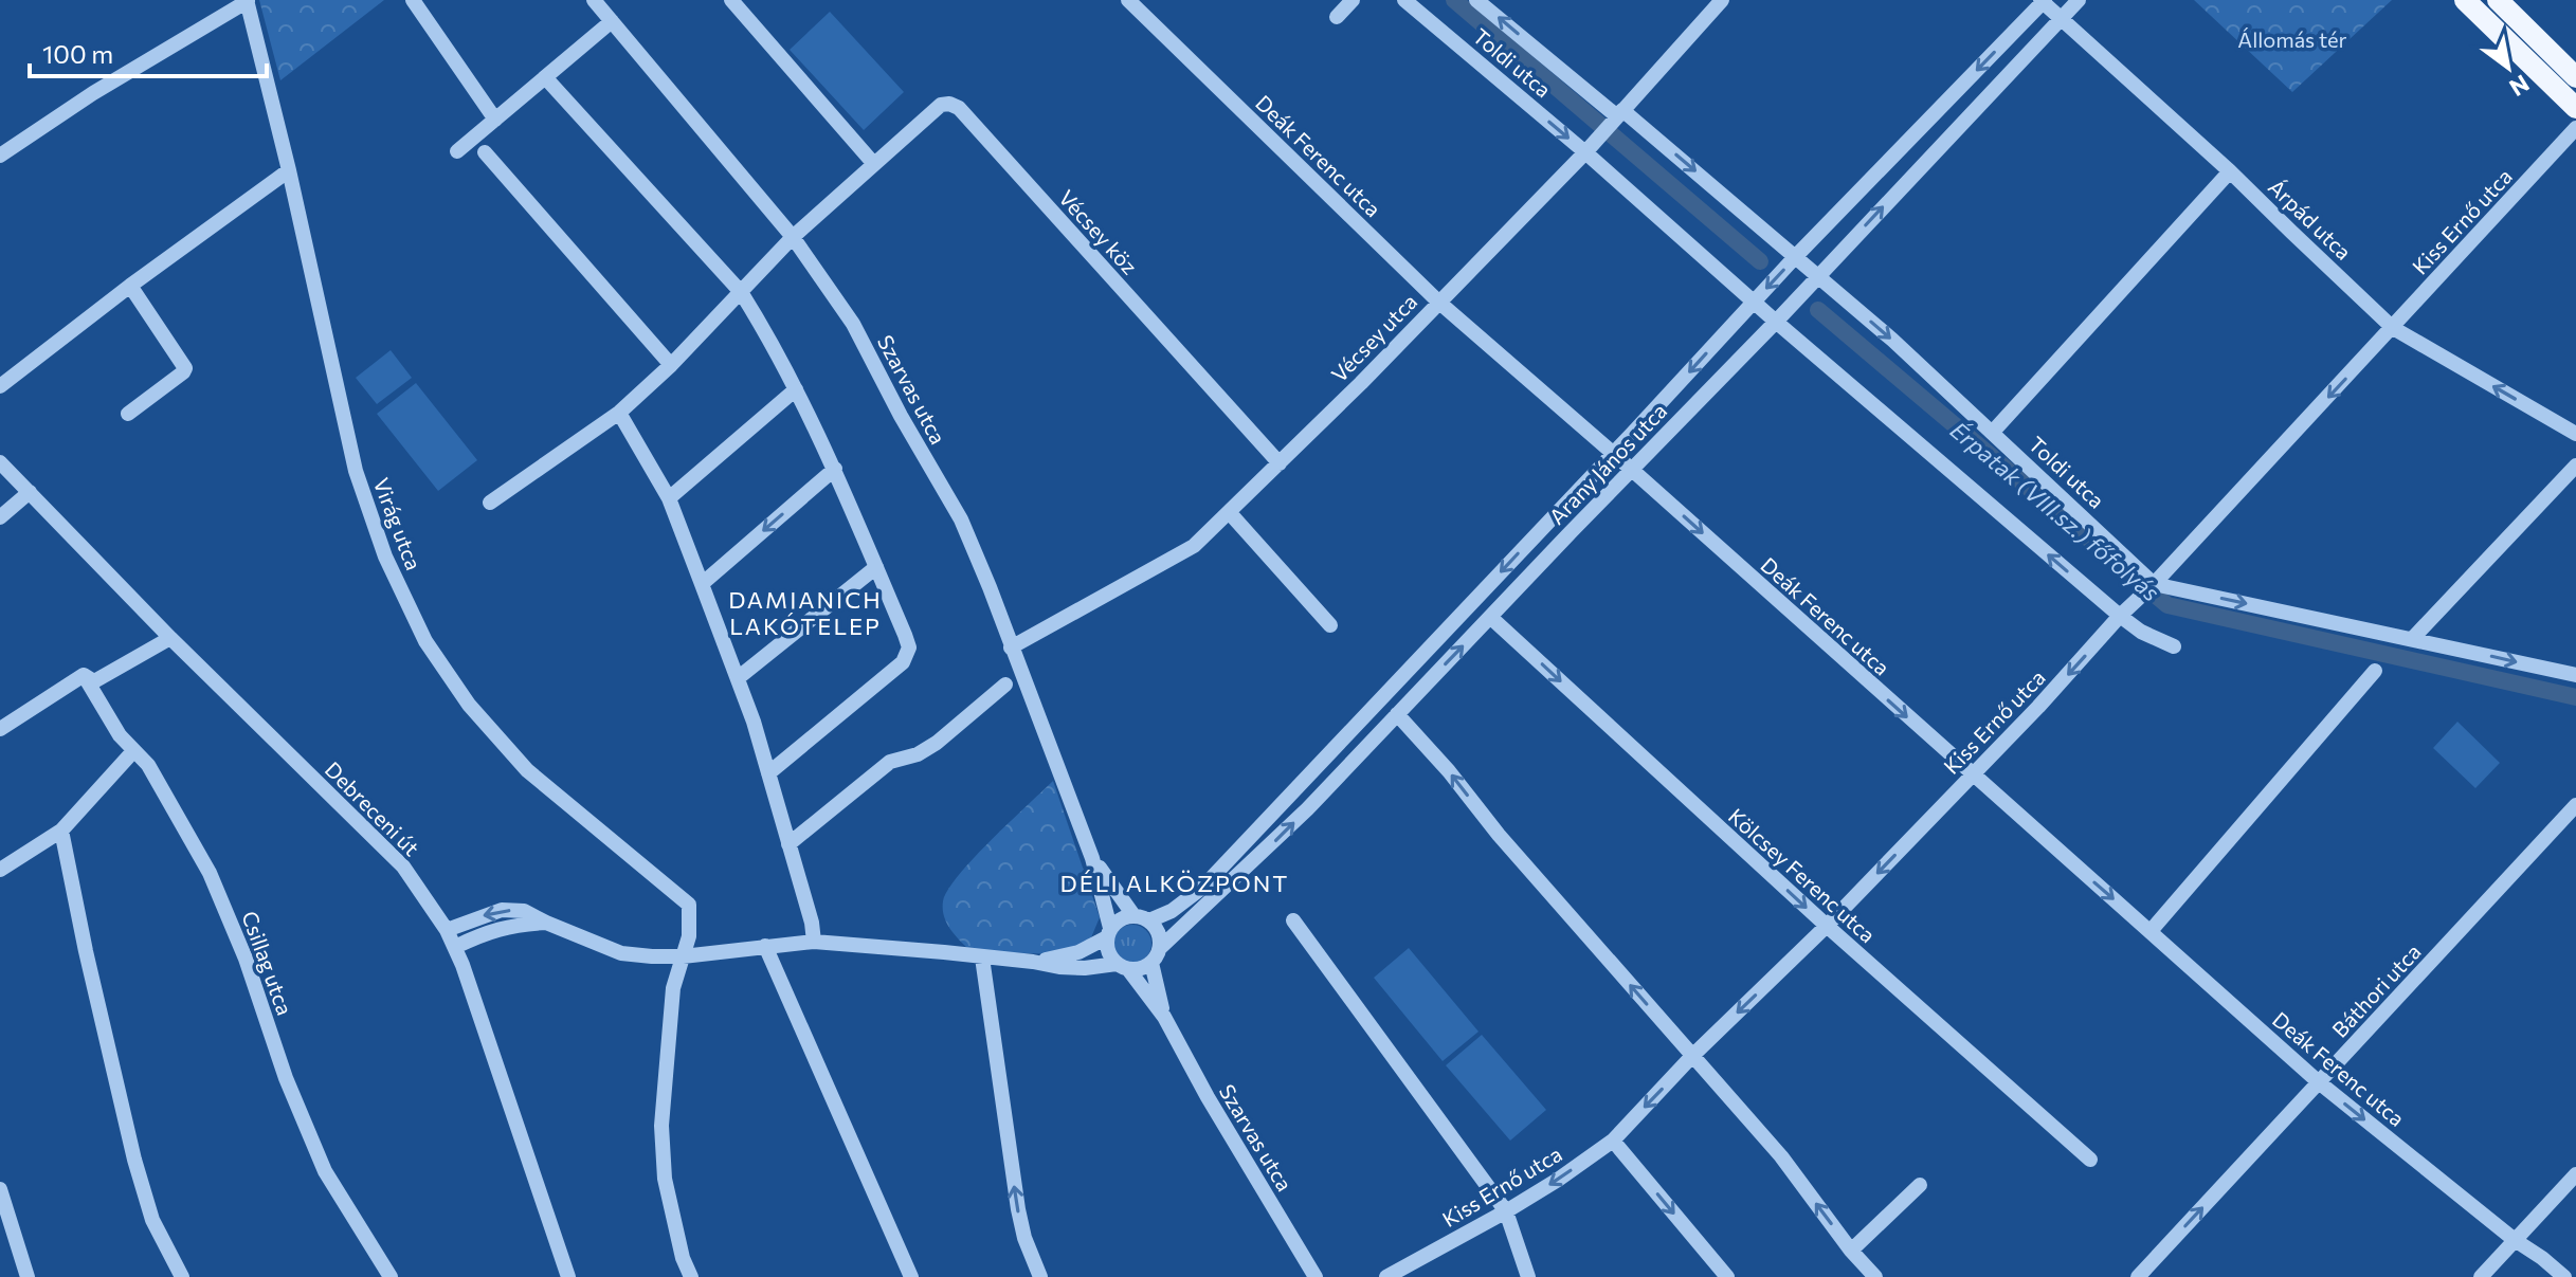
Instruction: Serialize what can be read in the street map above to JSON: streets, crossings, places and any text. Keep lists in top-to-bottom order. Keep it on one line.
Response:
{"streets":{"street":["Toldi utca","Deák Ferenc utca","Árpád utca","Kiss Ernő utca","Vécsey köz","Vécsey utca","Szarvas utca","Arany János utca","Virág utca","Debreceni út","Kölcsey Ferenc utca","Csillag utca","Báthori utca"]},"crossings":[["Toldi utca","Kiss Ernő utca"],["Toldi utca","Vécsey utca"],["Toldi utca","Arany János utca"],["Deák Ferenc utca","Kiss Ernő utca"],["Deák Ferenc utca","Vécsey utca"],["Deák Ferenc utca","Arany János utca"],["Deák Ferenc utca","Báthori utca"],["Árpád utca","Kiss Ernő utca"],["Árpád utca","Arany János utca"],["Kiss Ernő utca","Kölcsey Ferenc utca"],["Vécsey köz","Vécsey utca"],["Vécsey köz","Szarvas utca"],["Vécsey utca","Szarvas utca"],["Szarvas utca","Arany János utca"],["Arany János utca","Kölcsey Ferenc utca"]],"one_way":["Deák Ferenc utca","Kiss Ernő utca","Kölcsey Ferenc utca","Báthori utca"],"districts":["DAMJANICH LAKÓTELEP","DÉLI ALKÖZPONT"],"water":["Érpatak (VIII.sz.) főfolyás"],"parks":["Állomás tér"],"scale_bar":"100 m","north":"bottom right"}
